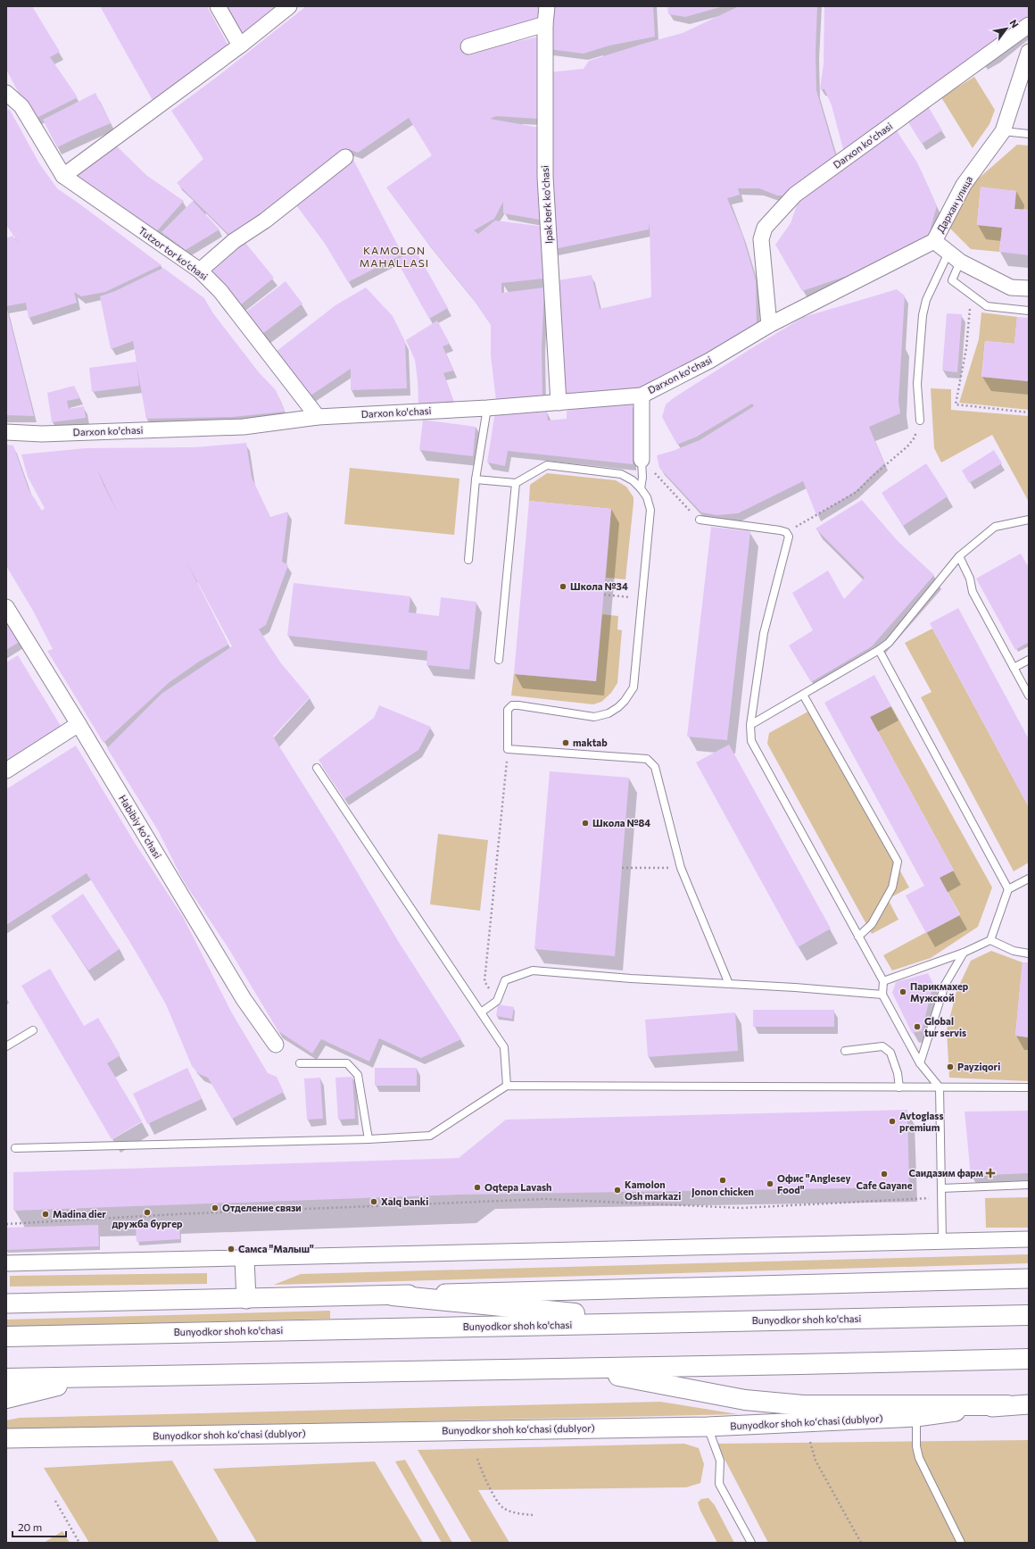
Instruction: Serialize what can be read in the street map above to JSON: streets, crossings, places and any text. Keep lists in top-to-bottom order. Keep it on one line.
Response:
{"streets":{"main road":["Bunyodkor shoh ko'chasi"],"street":["Darxon ko'chasi","Ipak berk ko'chasi","Дархан улица","Tutzor tor ko‘chasi","Habibiy koʻchasi","Bunyodkor shoh koʻchasi (dublyor)"]},"crossings":[["Darxon ko'chasi","Ipak berk ko'chasi"],["Darxon ko'chasi","Дархан улица"],["Darxon ko'chasi","Tutzor tor ko‘chasi"]],"districts":["KAMOLON MAHALLASI"],"places":{"other":["Школа №34","maktab","Школа №84","Парикмахер Мужской","Global tur servis","Payziqori","Avtoglass premium","Cafe Gayane","Jonon chicken","Офис \"Anglesey Food\"","Oqtepa Lavash","Kamolon Osh markazi","Xalq banki","Отделение связи","дружба бургер","Madina dier","Самса \"Малыш\""],"health":["Саидазим фарм"]},"scale_bar":"20 m","north":"top right"}
